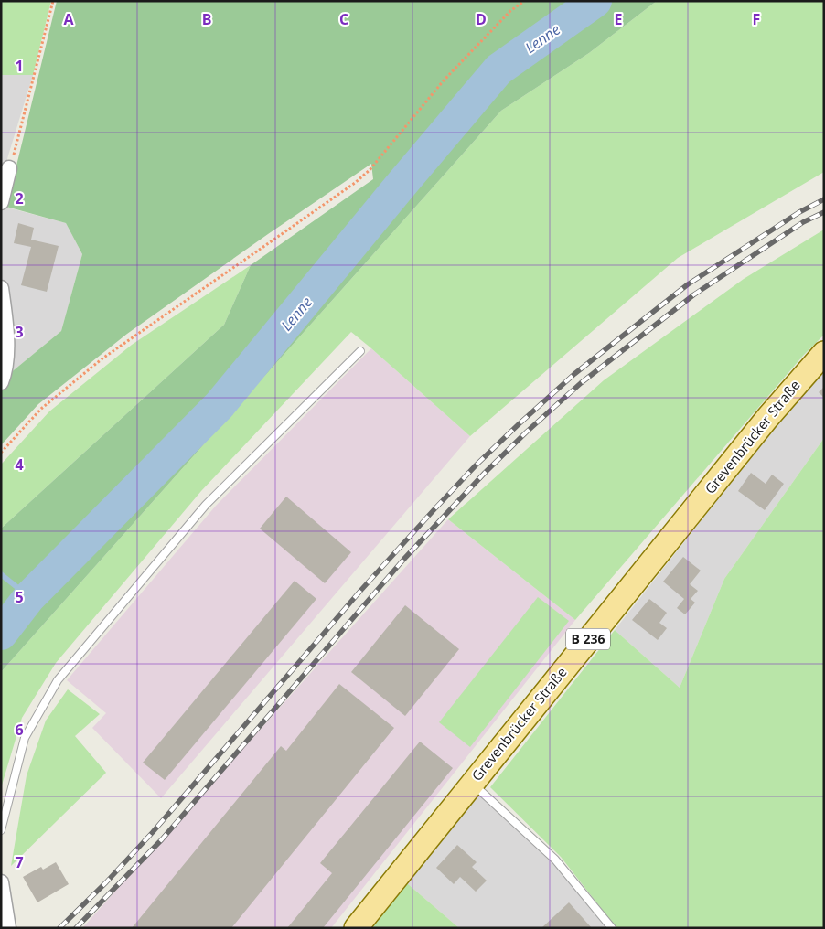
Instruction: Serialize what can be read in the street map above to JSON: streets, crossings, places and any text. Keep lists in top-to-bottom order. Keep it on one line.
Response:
{"streets":{"main road":["Grevenbrücker Straße","B 236"]},"water":["Lenne"],"grid":{"columns":["A","B","C","D","E","F"],"rows":["1","2","3","4","5","6","7"]}}
